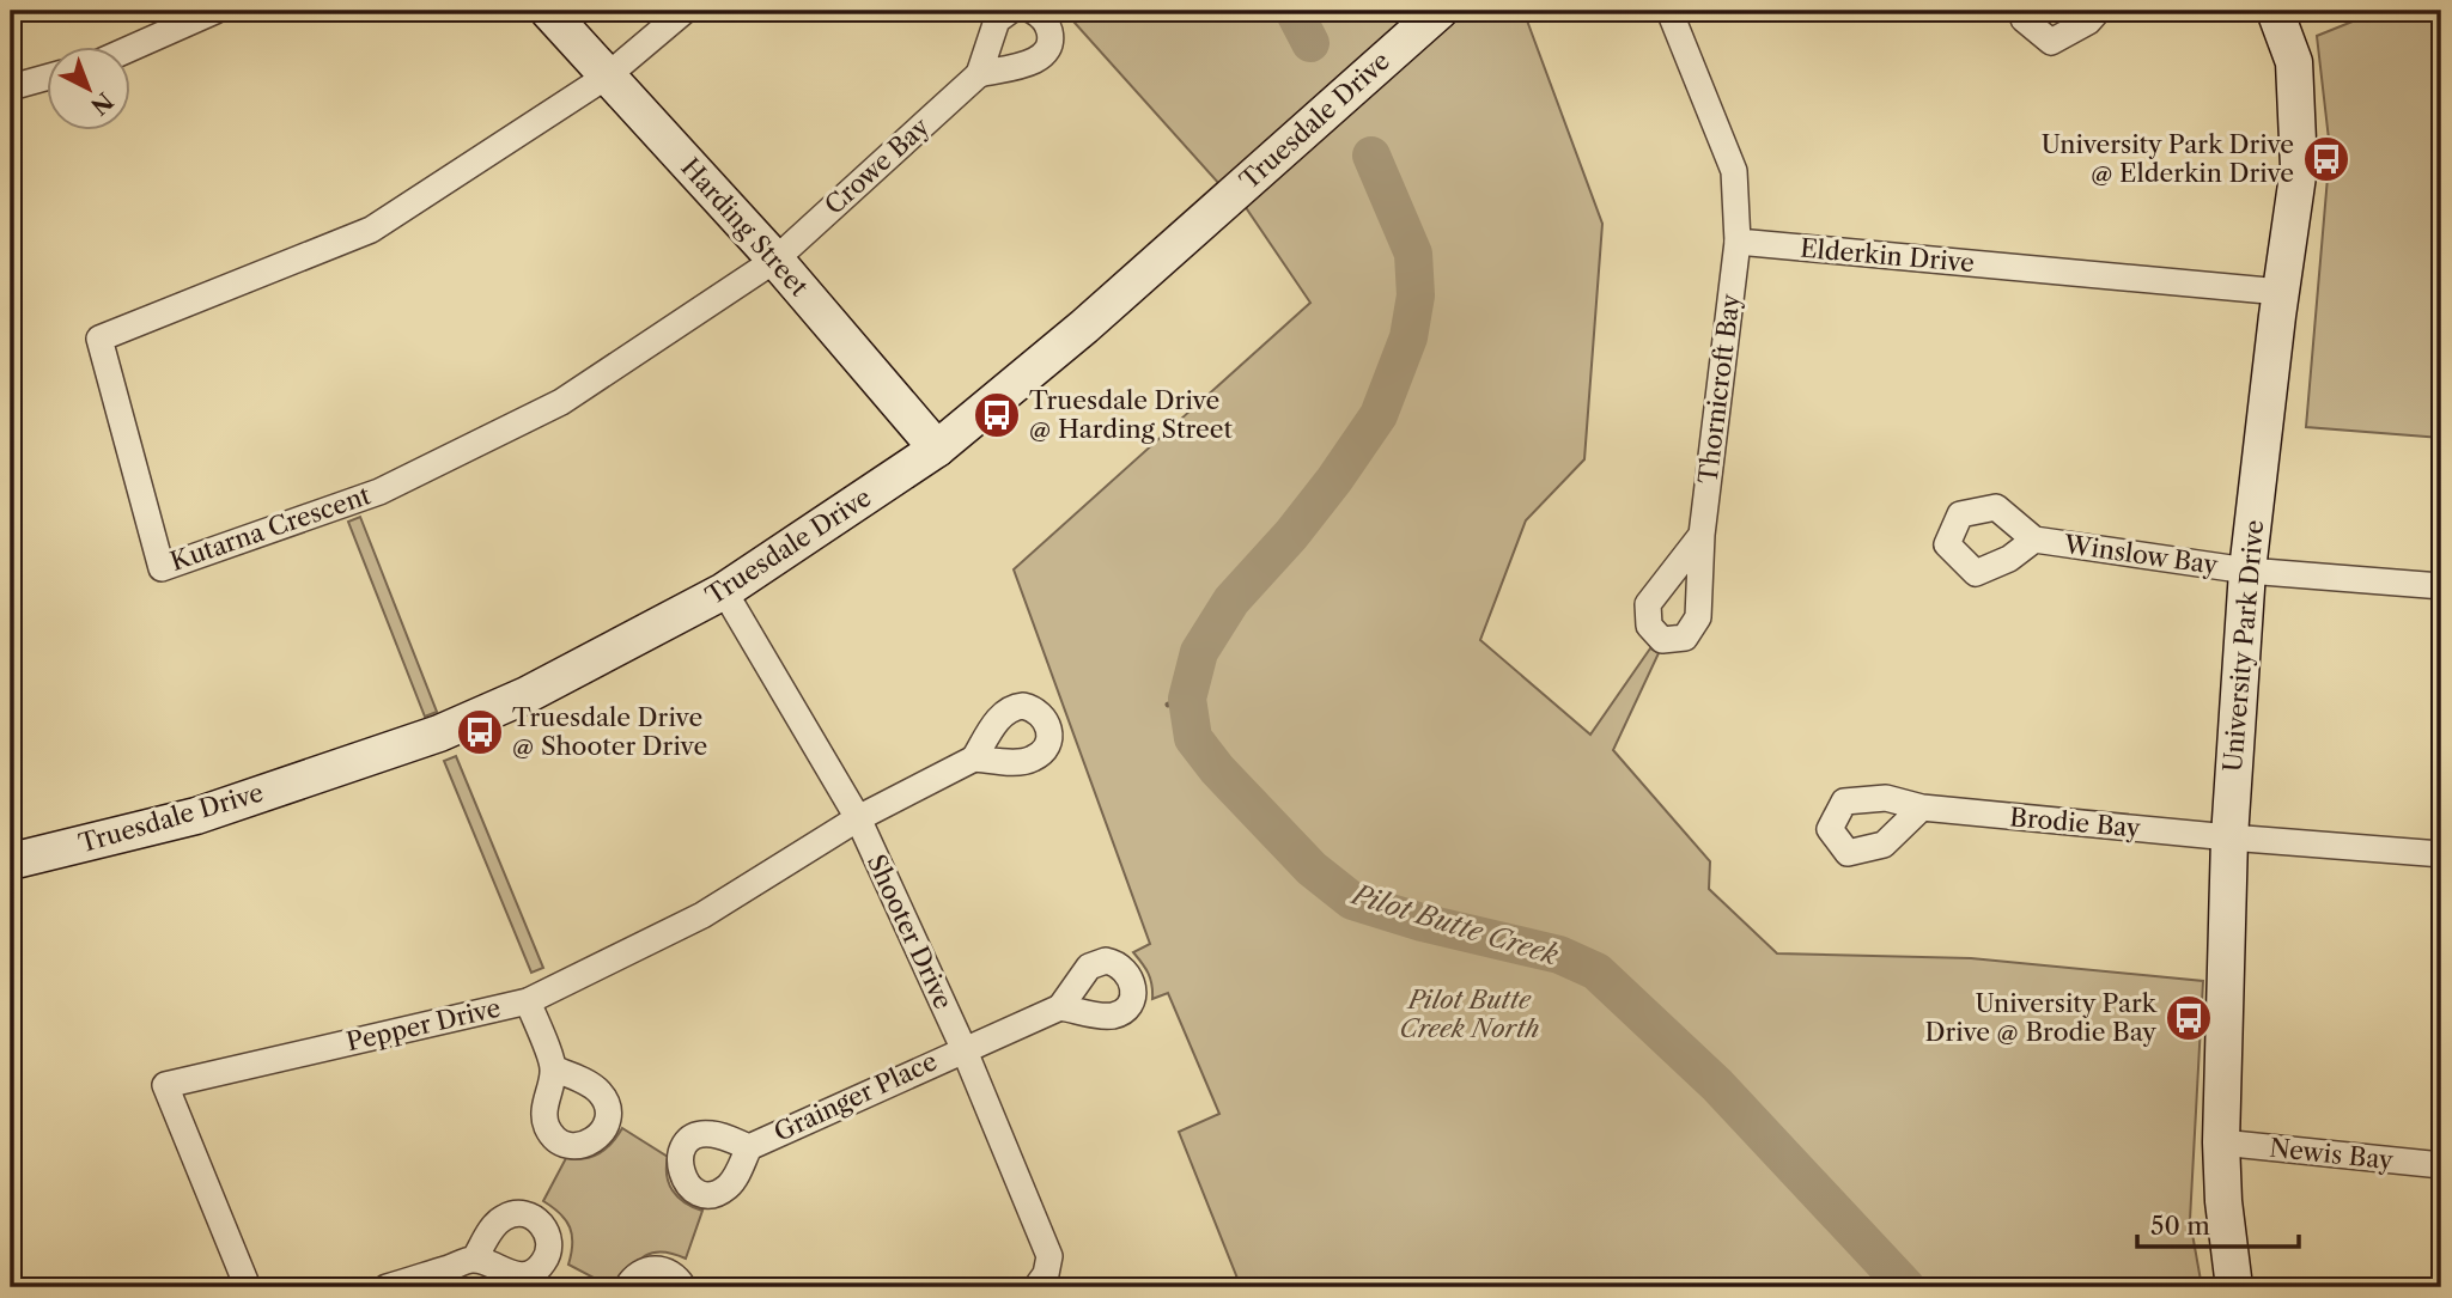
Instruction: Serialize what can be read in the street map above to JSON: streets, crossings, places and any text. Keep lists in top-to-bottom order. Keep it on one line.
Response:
{"streets":{"street":["Truesdale Drive","Crowe Bay","Harding Street","Elderkin Drive","Thornicroft Bay","Kutarna Crescent","Winslow Bay","University Park Drive","Brodie Bay","Shooter Drive","Pepper Drive","Grainger Place","Newis Bay"]},"crossings":[["Truesdale Drive","Harding Street"],["Truesdale Drive","Shooter Drive"],["Crowe Bay","Harding Street"],["Crowe Bay","Kutarna Crescent"],["Harding Street","Kutarna Crescent"],["Elderkin Drive","Thornicroft Bay"],["Elderkin Drive","University Park Drive"],["Winslow Bay","University Park Drive"],["University Park Drive","Brodie Bay"],["University Park Drive","Newis Bay"],["Shooter Drive","Pepper Drive"],["Shooter Drive","Grainger Place"]],"water":["Pilot Butte Creek"],"parks":["Pilot Butte Creek North"],"places":{"bus stop":["University Park Drive @ Elderkin Drive","Truesdale Drive @ Harding Street","Truesdale Drive @ Shooter Drive","University Park Drive @ Brodie Bay"]},"scale_bar":"50 m","north":"bottom right"}
